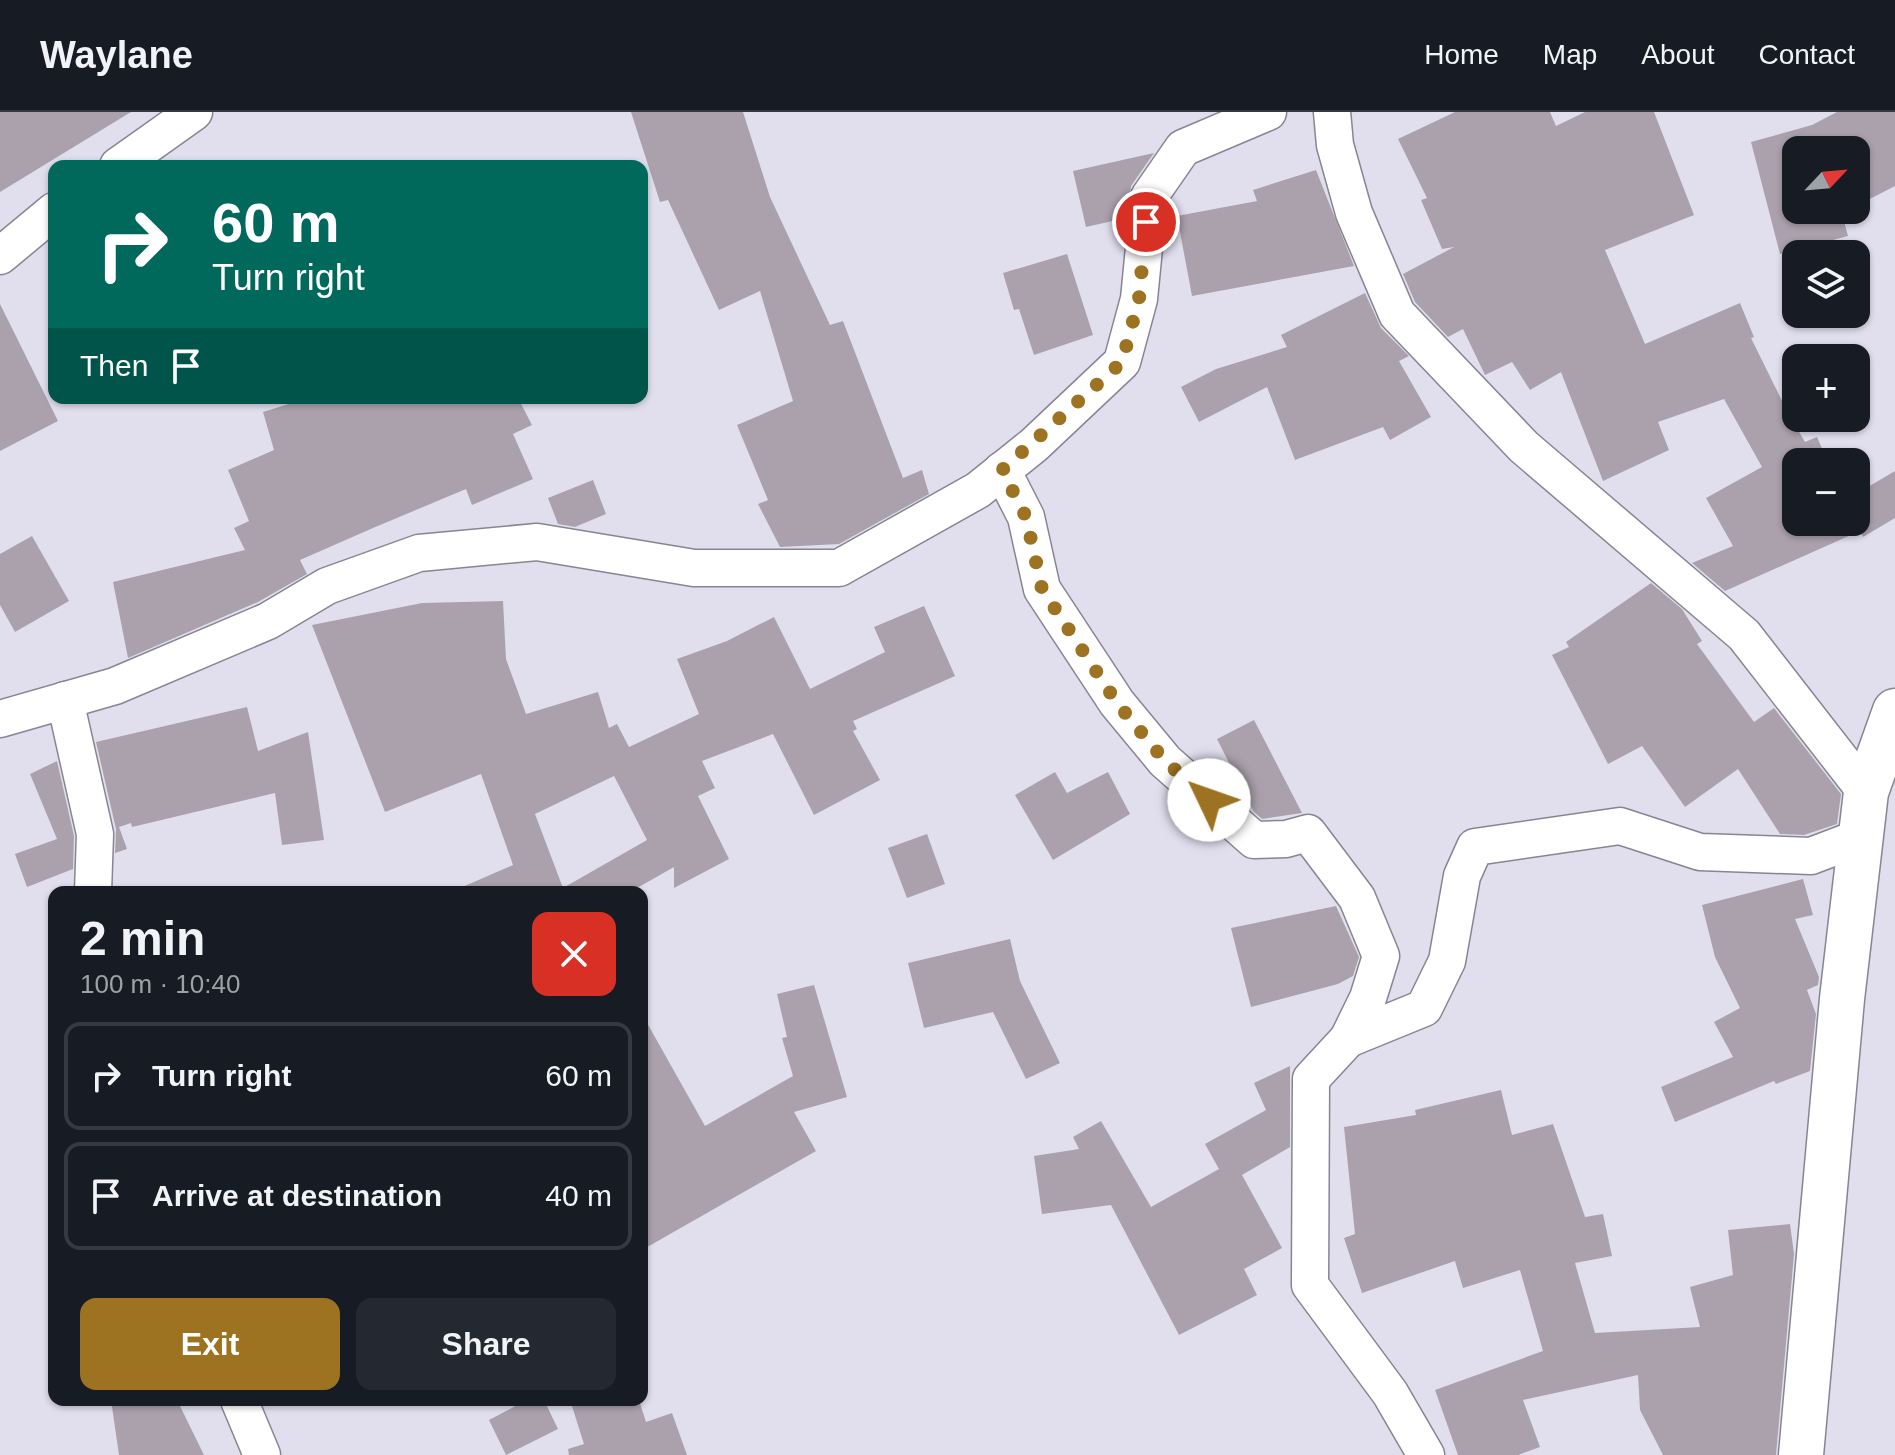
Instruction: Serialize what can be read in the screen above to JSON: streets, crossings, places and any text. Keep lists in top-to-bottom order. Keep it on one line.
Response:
{"north":"top right","page":{"header":"Waylane","nav":["Home","Map","About","Contact"],"map_buttons":["+","−"],"turn":["60 m","Turn right"],"then":"Then","heading":["2 min","100 m · 10:40"],"list":[{"name":"Turn right","value":"60 m"},{"name":"Arrive at destination","value":"40 m"}],"buttons":["Exit","Share"]}}
